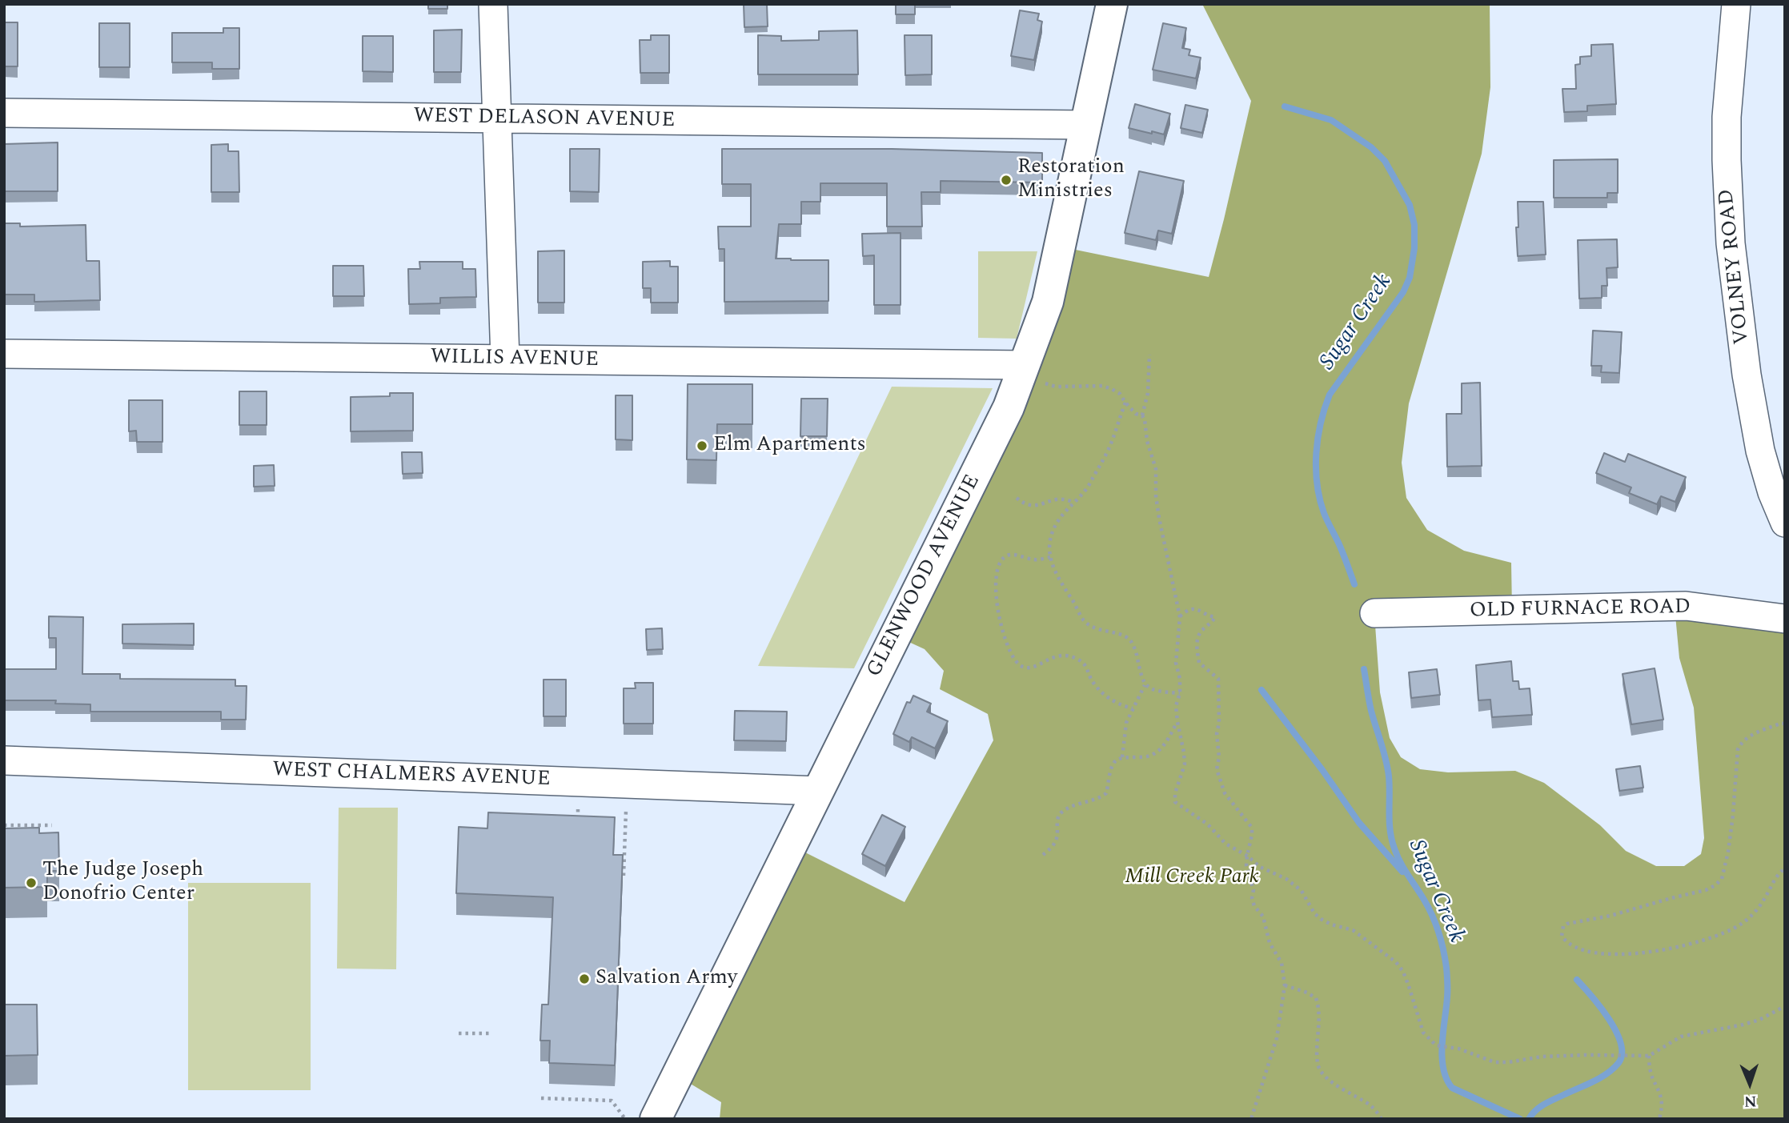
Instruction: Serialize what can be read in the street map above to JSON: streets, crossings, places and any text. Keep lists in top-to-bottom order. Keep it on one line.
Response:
{"streets":{"main road":["GLENWOOD AVENUE"],"street":["WEST DELASON AVENUE","VOLNEY ROAD","WILLIS AVENUE","OLD FURNACE ROAD","WEST CHALMERS AVENUE"]},"crossings":[["WEST DELASON AVENUE","GLENWOOD AVENUE"],["WILLIS AVENUE","GLENWOOD AVENUE"],["GLENWOOD AVENUE","WEST CHALMERS AVENUE"]],"water":["Sugar Creek"],"parks":["Mill Creek Park"],"places":["Restoration Ministries","Elm Apartments","The Judge Joseph Donofrio Center","Salvation Army"],"north":"bottom"}
